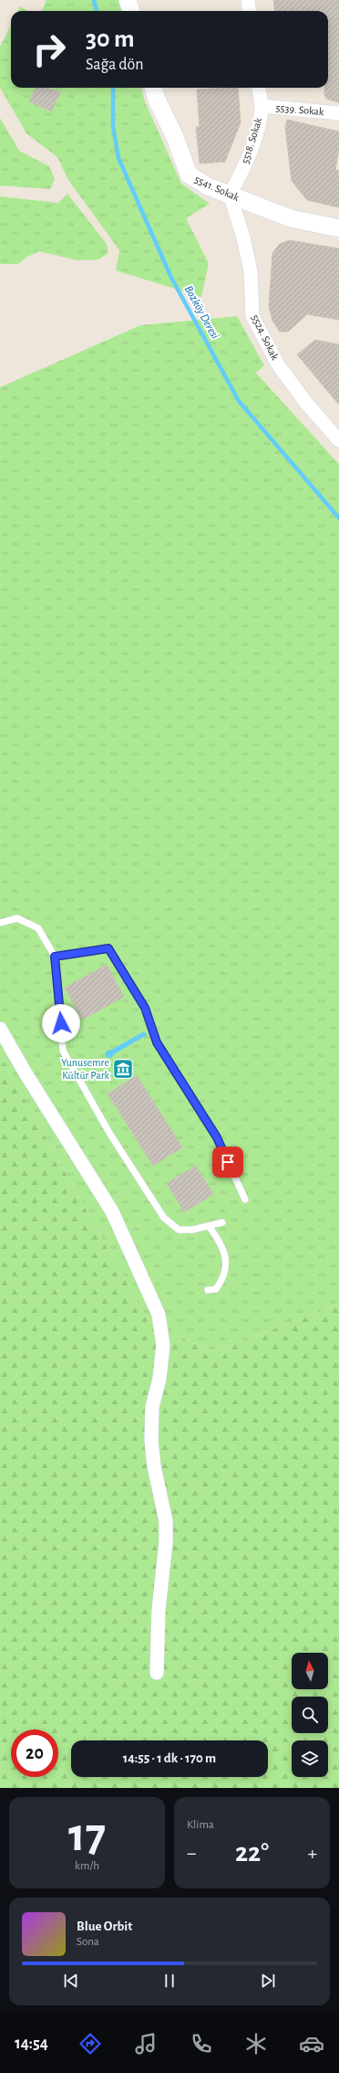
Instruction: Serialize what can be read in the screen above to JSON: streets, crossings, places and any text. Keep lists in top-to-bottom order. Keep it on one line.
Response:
{"streets":{"street":["5539. Sokak","5518. Sokak","5541. Sokak","5524. Sokak"]},"crossings":[["5539. Sokak","5518. Sokak"],["5518. Sokak","5541. Sokak"],["5518. Sokak","5524. Sokak"],["5541. Sokak","5524. Sokak"]],"water":["Bozköy Deresi"],"places":{"museum":["Yunusemre Kültür Park"]},"north":"top","page":{"turn":["30 m","Sağa dön"],"limit":"20","trip":"14:55 · 1 dk · 170 m","tile":[["17","km/h"],"Klima"],"heat":["−","22°","+"],"song":["Blue Orbit","Sona"],"tabs":"14:54"}}
